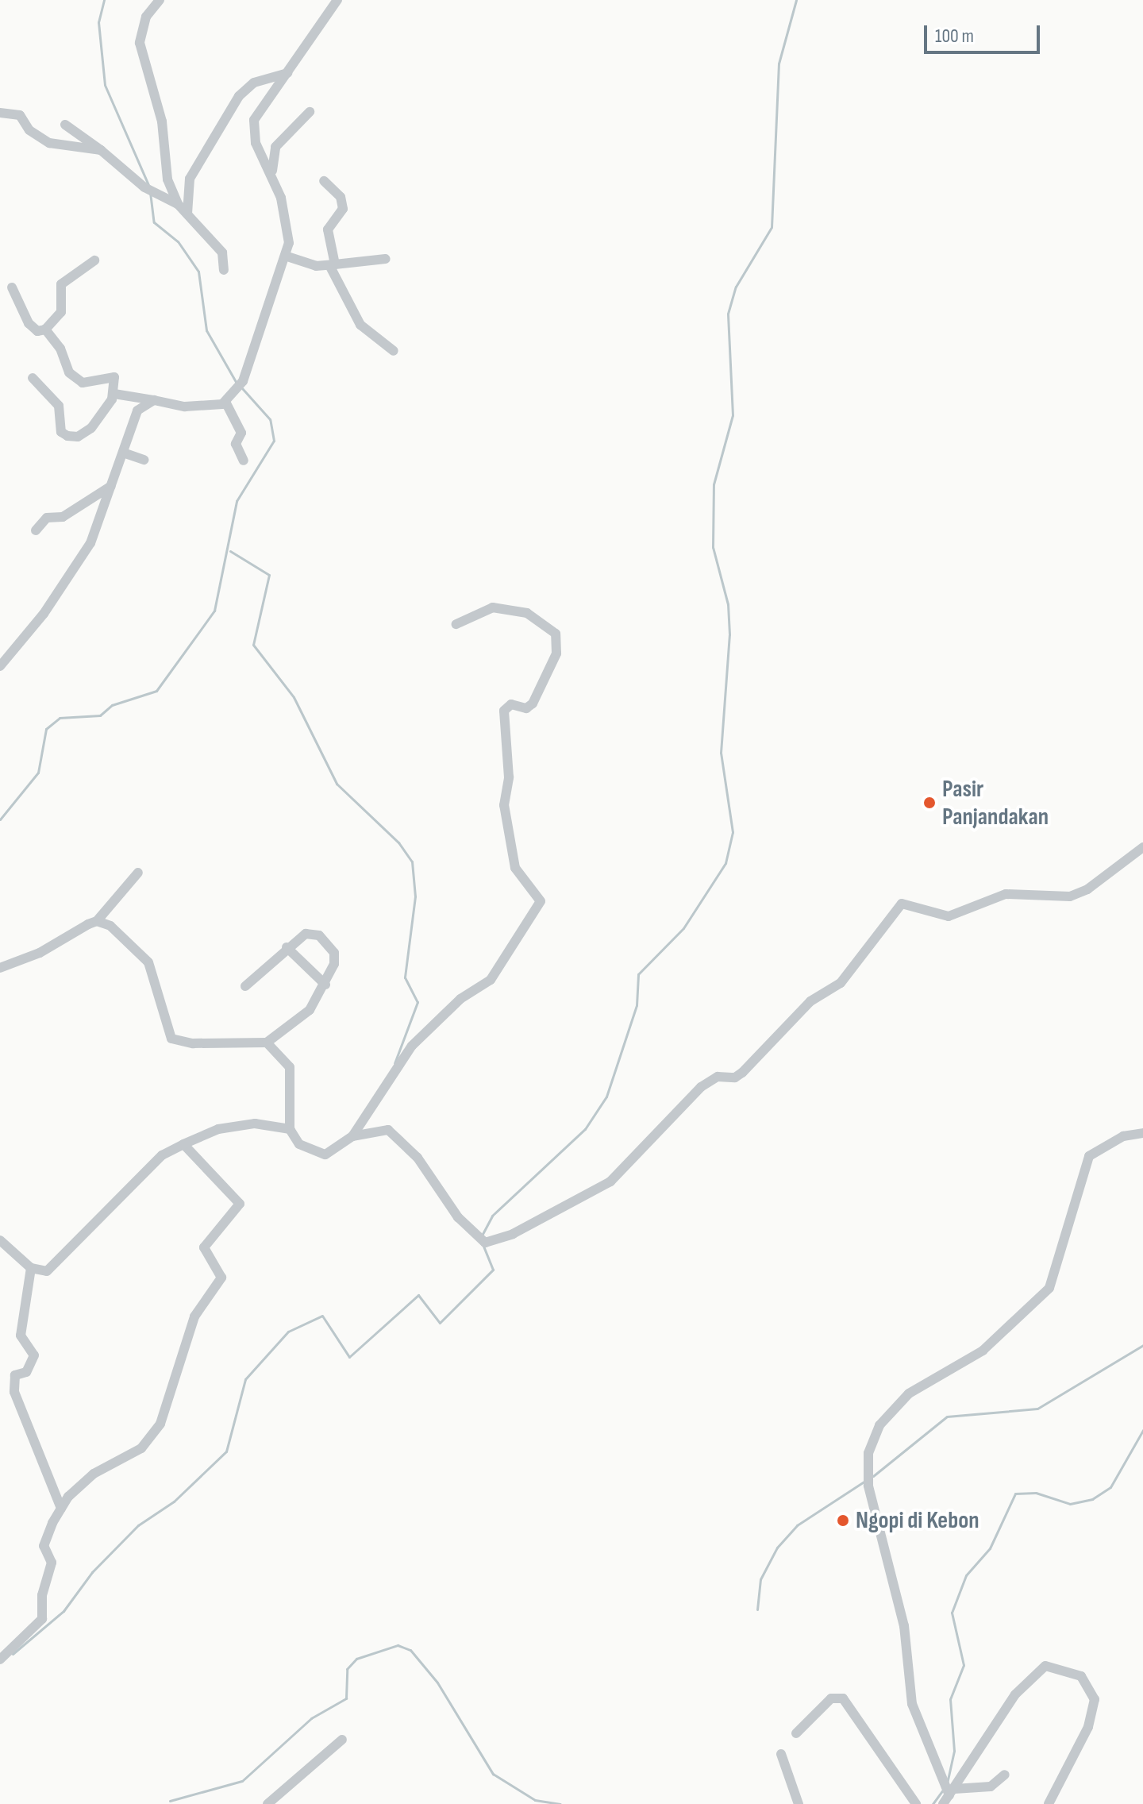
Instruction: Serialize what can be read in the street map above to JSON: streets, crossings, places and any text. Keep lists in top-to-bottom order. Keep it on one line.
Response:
{"places":["Pasir Panjandakan","Ngopi di Kebon"],"scale_bar":"100 m"}
